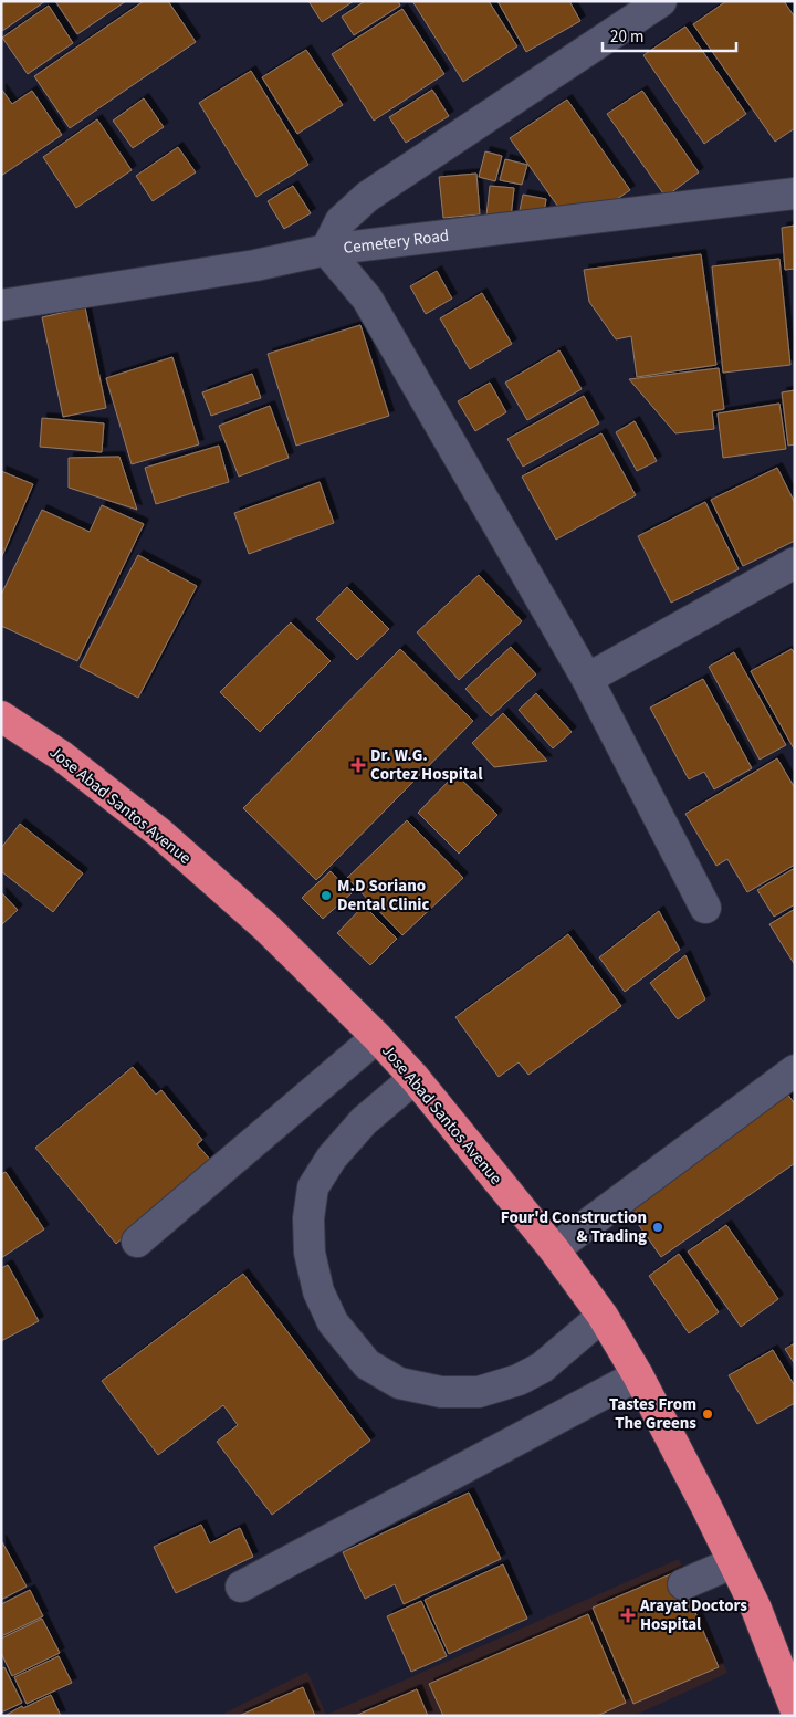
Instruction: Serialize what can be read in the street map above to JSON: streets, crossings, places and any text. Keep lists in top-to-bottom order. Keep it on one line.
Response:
{"streets":{"highway":["Jose Abad Santos Avenue"],"street":["Cemetery Road"]},"places":{"health":["Dr. W.G. Cortez Hospital","Arayat Doctors Hospital"],"other":["M.D Soriano Dental Clinic","Four'd Construction & Trading","Tastes From The Greens"]},"scale_bar":"20 m"}
